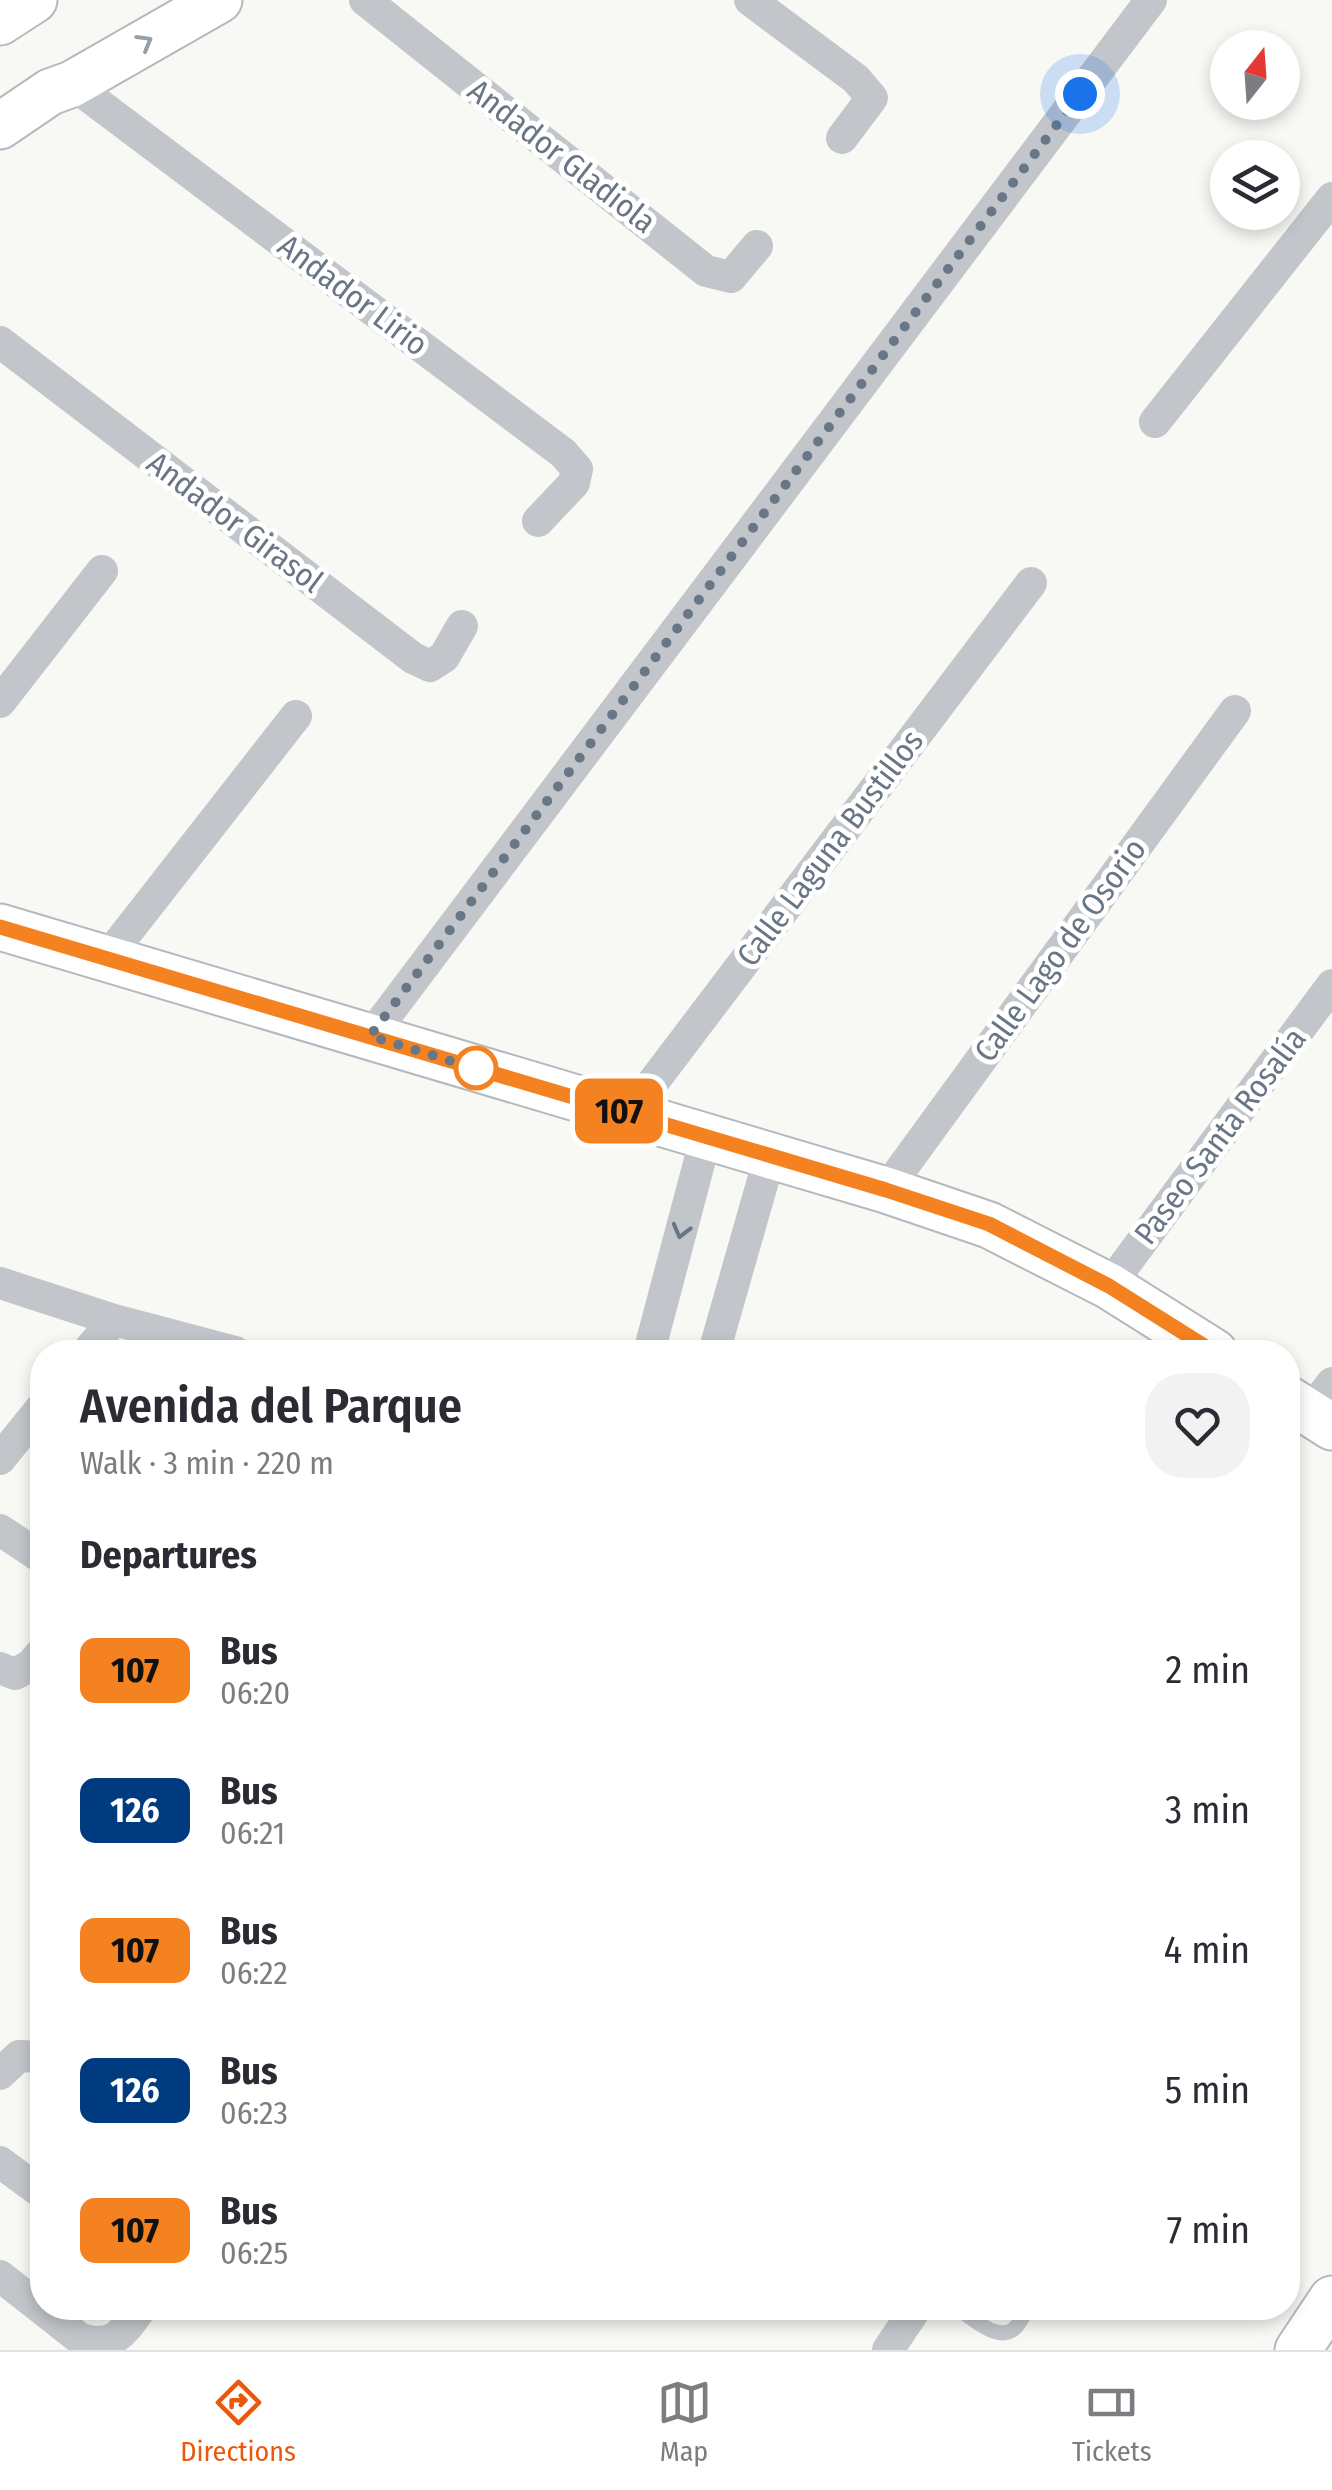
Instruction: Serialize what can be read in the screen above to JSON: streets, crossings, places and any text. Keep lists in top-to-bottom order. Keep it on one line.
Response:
{"streets":{"street":["Andador Gladiola","Andador Lirio","Andador Girasol","Calle Laguna Bustillos","Calle Lago de Osorio","Paseo Santa Rosalía"]},"lines":["bus line 107"],"north":"top","page":{"on_map":"107","heading":[["Avenida del Parque","Walk · 3 min · 220 m"],"Departures"],"list":[{"mark":"107","name":"Bus","note":"06:20","value":"2 min"},{"mark":"126","name":"Bus","note":"06:21","value":"3 min"},{"mark":"107","name":"Bus","note":"06:22","value":"4 min"},{"mark":"126","name":"Bus","note":"06:23","value":"5 min"},{"mark":"107","name":"Bus","note":"06:25","value":"7 min"}],"tabs":["Directions","Map","Tickets"]}}
